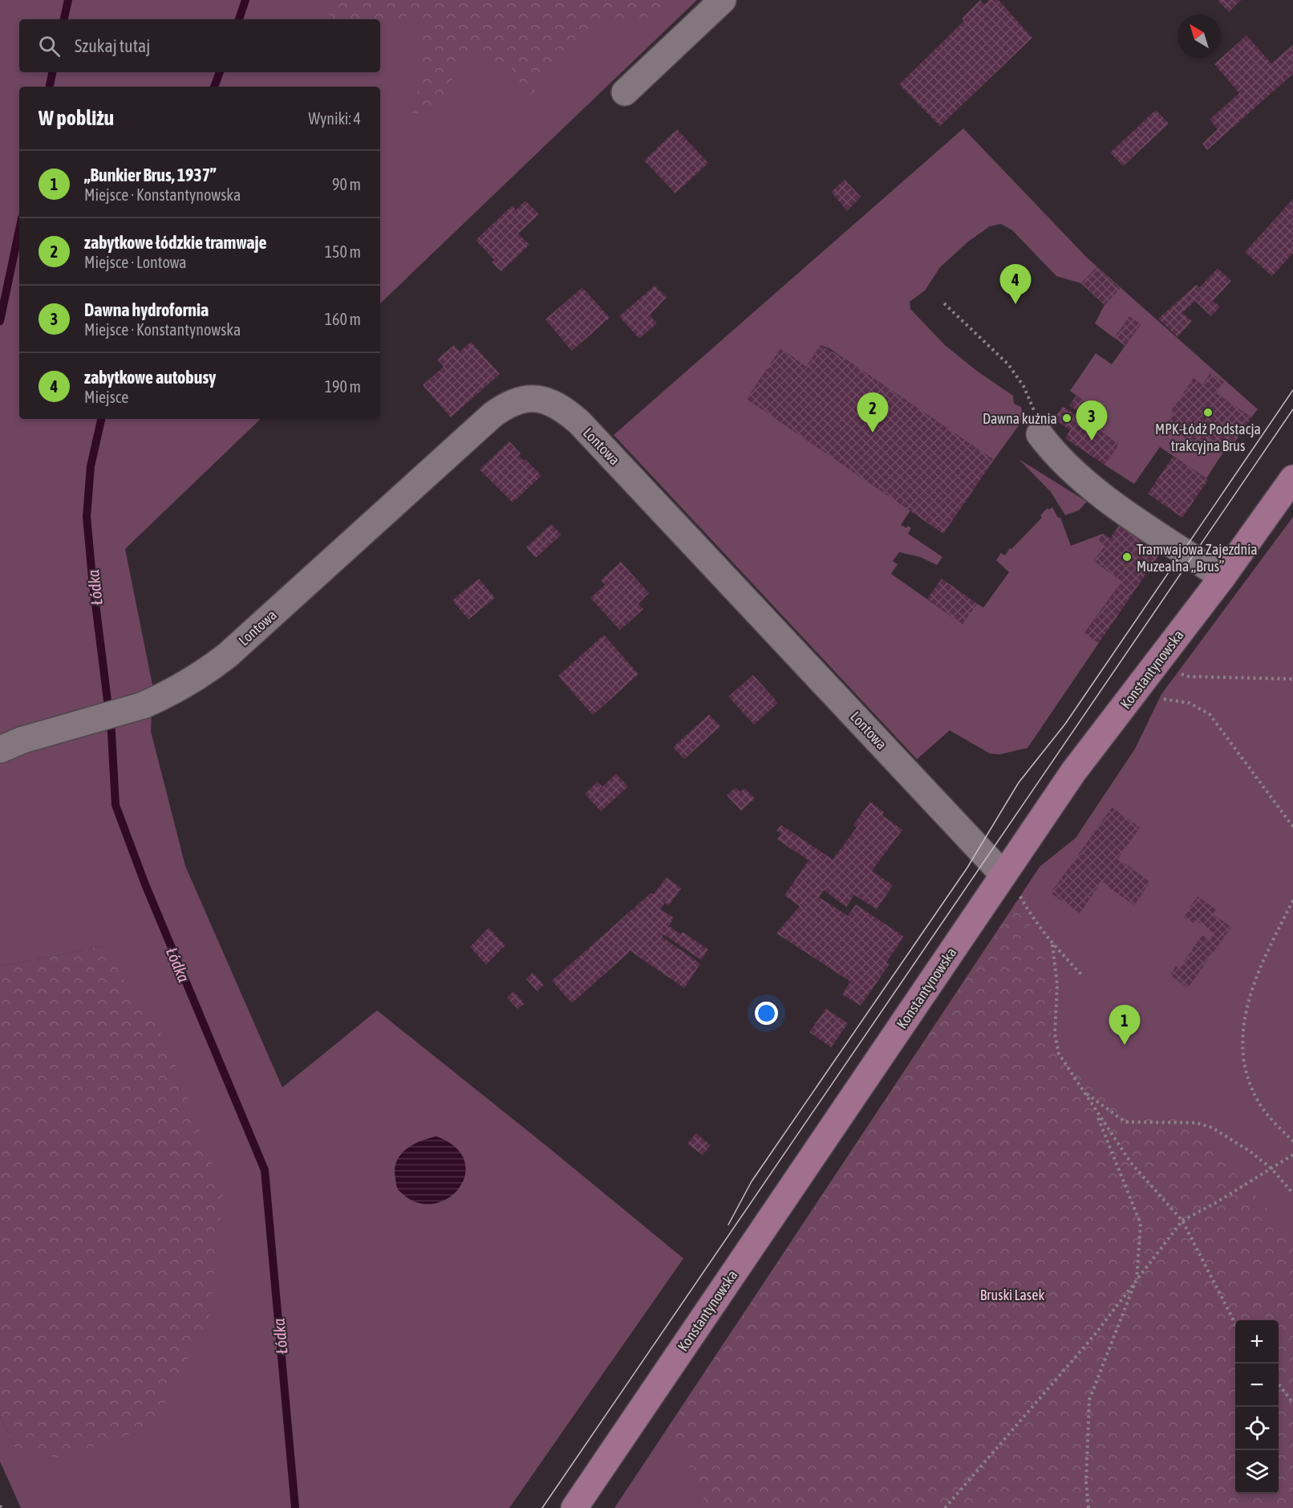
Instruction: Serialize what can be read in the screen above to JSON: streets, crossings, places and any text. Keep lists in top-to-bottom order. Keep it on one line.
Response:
{"streets":{"main road":["Konstantynowska"],"street":["Lontowa"]},"crossings":[["Lontowa","Konstantynowska"]],"water":["Łódka"],"parks":["Bruski Lasek"],"places":["MPK-Łódź Podstacja trakcyjna Brus","Dawna kuźnia","Tramwajowa Zajezdnia Muzealna „Brus”"],"north":"top left","page":{"search":"Szukaj tutaj","heading":["W pobliżu","Wyniki: 4"],"list":[{"mark":"1","name":"„Bunkier Brus, 1937”","note":"Miejsce · Konstantynowska","value":"90 m"},{"mark":"2","name":"zabytkowe łódzkie tramwaje","note":"Miejsce · Lontowa","value":"150 m"},{"mark":"3","name":"Dawna hydrofornia","note":"Miejsce · Konstantynowska","value":"160 m"},{"mark":"4","name":"zabytkowe autobusy","note":"Miejsce","value":"190 m"}],"pins":["4","2","3","1"],"map_buttons":["+","−"]}}
